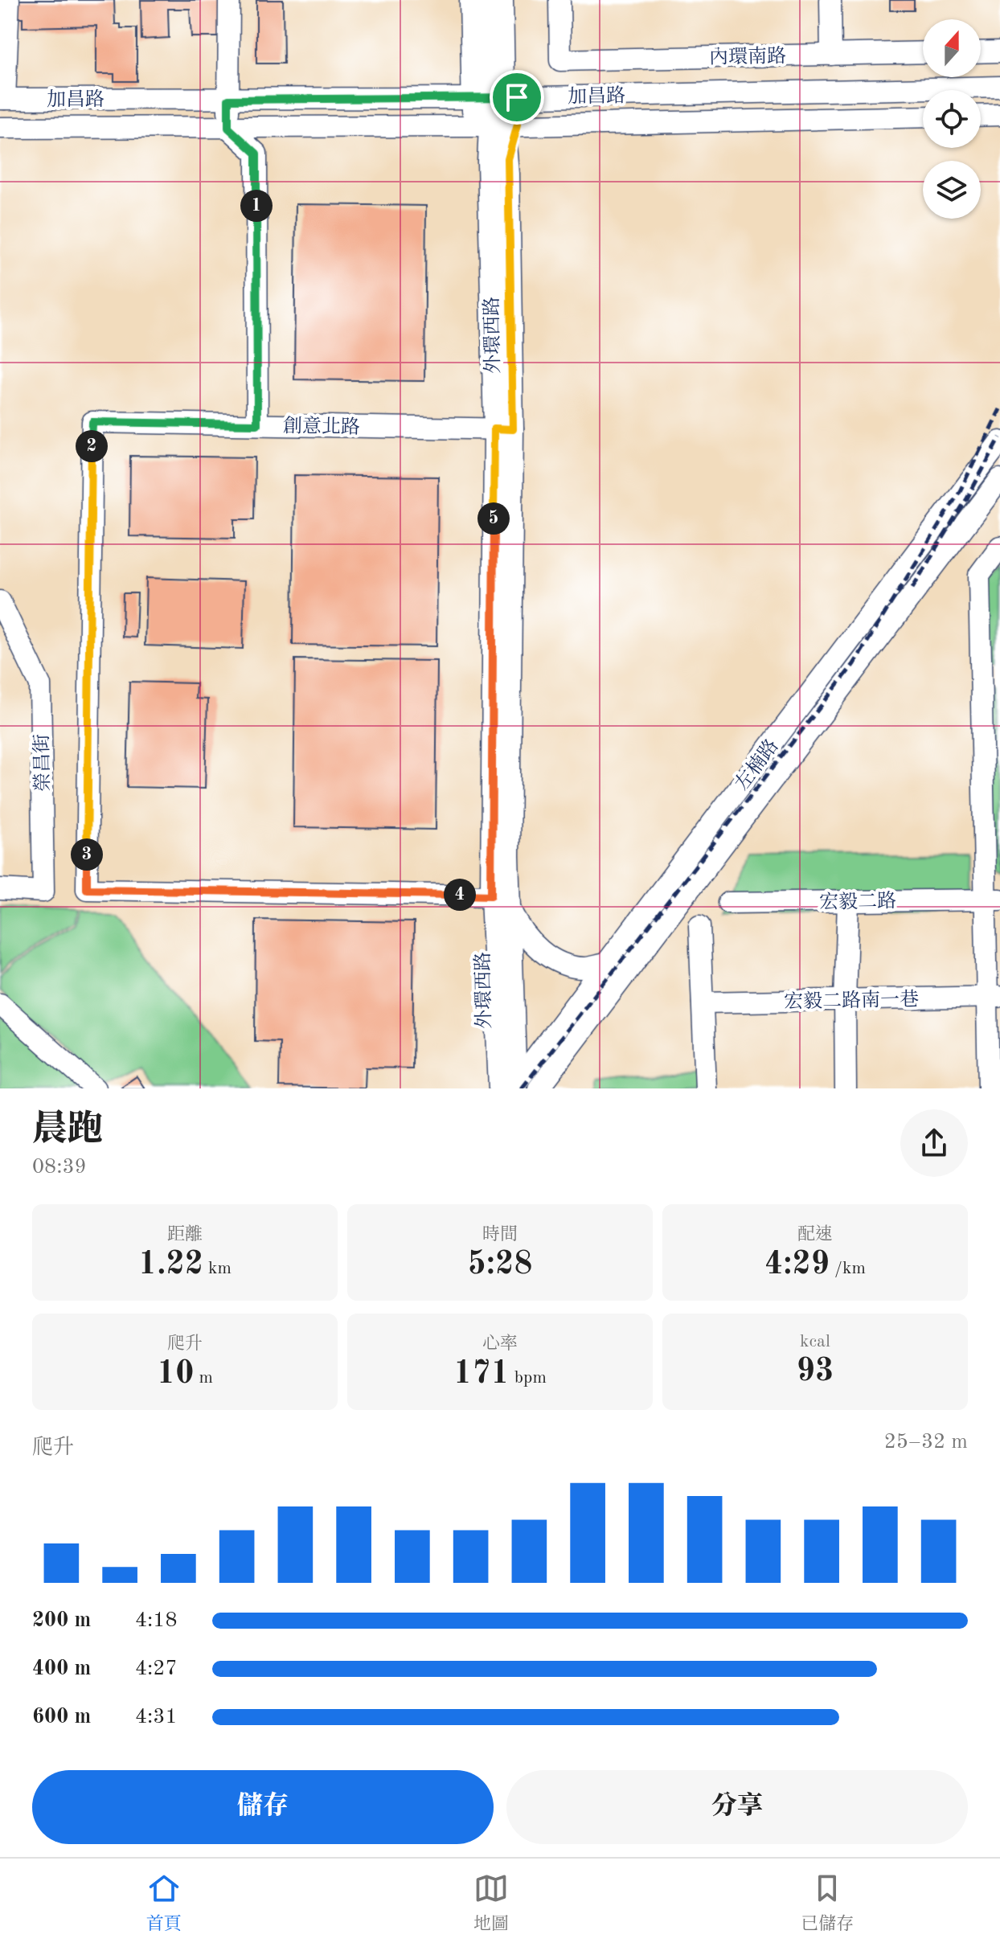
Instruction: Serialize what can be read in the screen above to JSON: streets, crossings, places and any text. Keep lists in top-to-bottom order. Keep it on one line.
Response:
{"streets":{"street":["內環南路","加昌路","外環西路","創意北路","榮昌街","左楠路","宏毅二路","宏毅二路南一巷"]},"crossings":[["加昌路","外環西路"],["外環西路","創意北路"],["外環西路","左楠路"]],"north":"top","page":{"pins":["1","2","5","3","4"],"heading":["晨跑","08:39"],"stats":[["距離","1.22 km"],["時間","5:28"],["配速","4:29 /km"],["爬升","10 m"],["心率","171 bpm"],["kcal","93"]],"chart":["爬升","25–32 m"],"list":[{"name":"200 m","note":"4:18"},{"name":"400 m","note":"4:27"},{"name":"600 m","note":"4:31"}],"buttons":["儲存","分享"],"tabs":["首頁","地圖","已儲存"]}}
